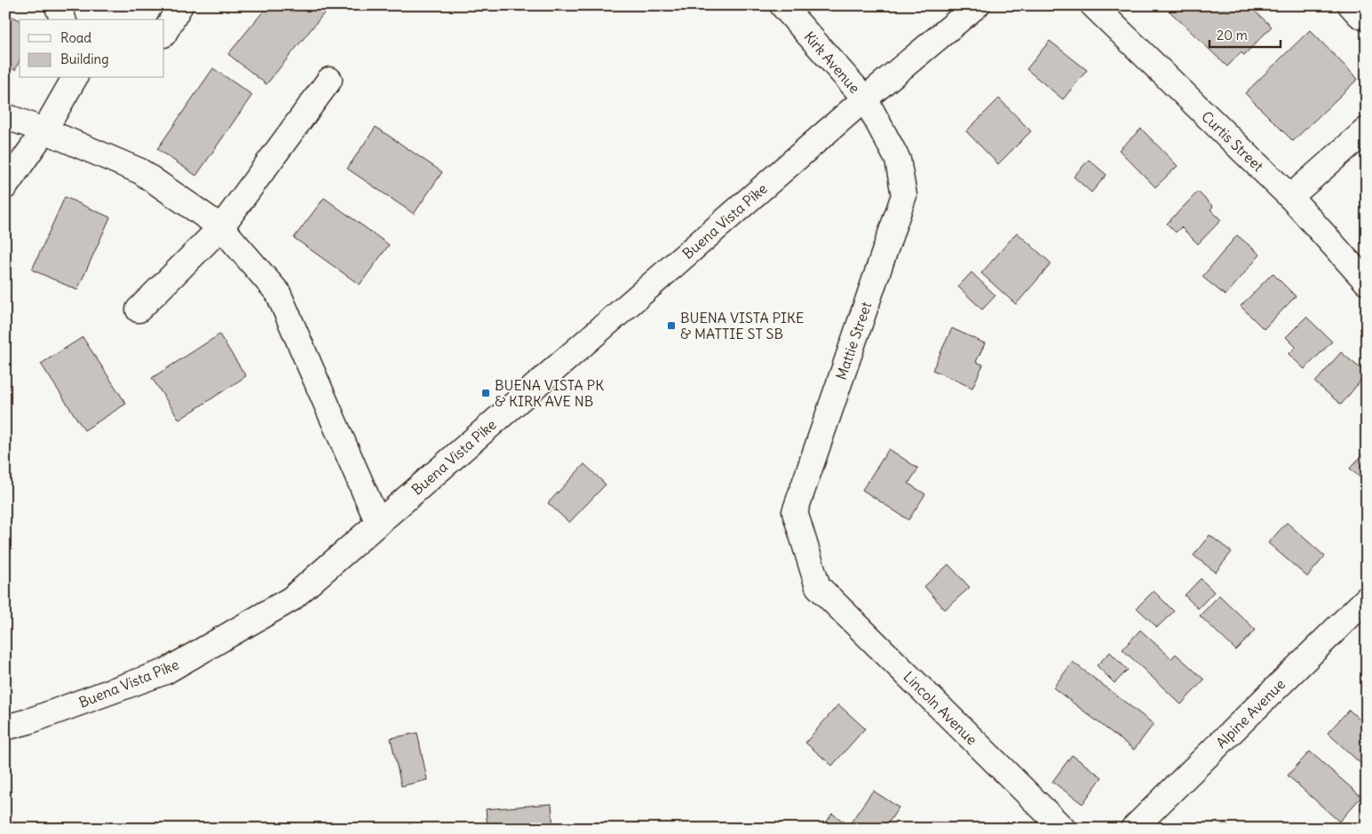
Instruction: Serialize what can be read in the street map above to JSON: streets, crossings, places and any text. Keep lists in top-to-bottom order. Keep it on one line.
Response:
{"streets":{"street":["Kirk Avenue","Curtis Street","Buena Vista Pike","Mattie Street","Lincoln Avenue","Alpine Avenue"]},"crossings":[["Kirk Avenue","Buena Vista Pike"],["Kirk Avenue","Mattie Street"],["Buena Vista Pike","Mattie Street"],["Mattie Street","Lincoln Avenue"]],"places":{"transit":["BUENA VISTA PIKE & MATTIE ST SB","BUENA VISTA PK & KIRK AVE NB"]},"legend":["Road","Building"],"scale_bar":"20 m"}
